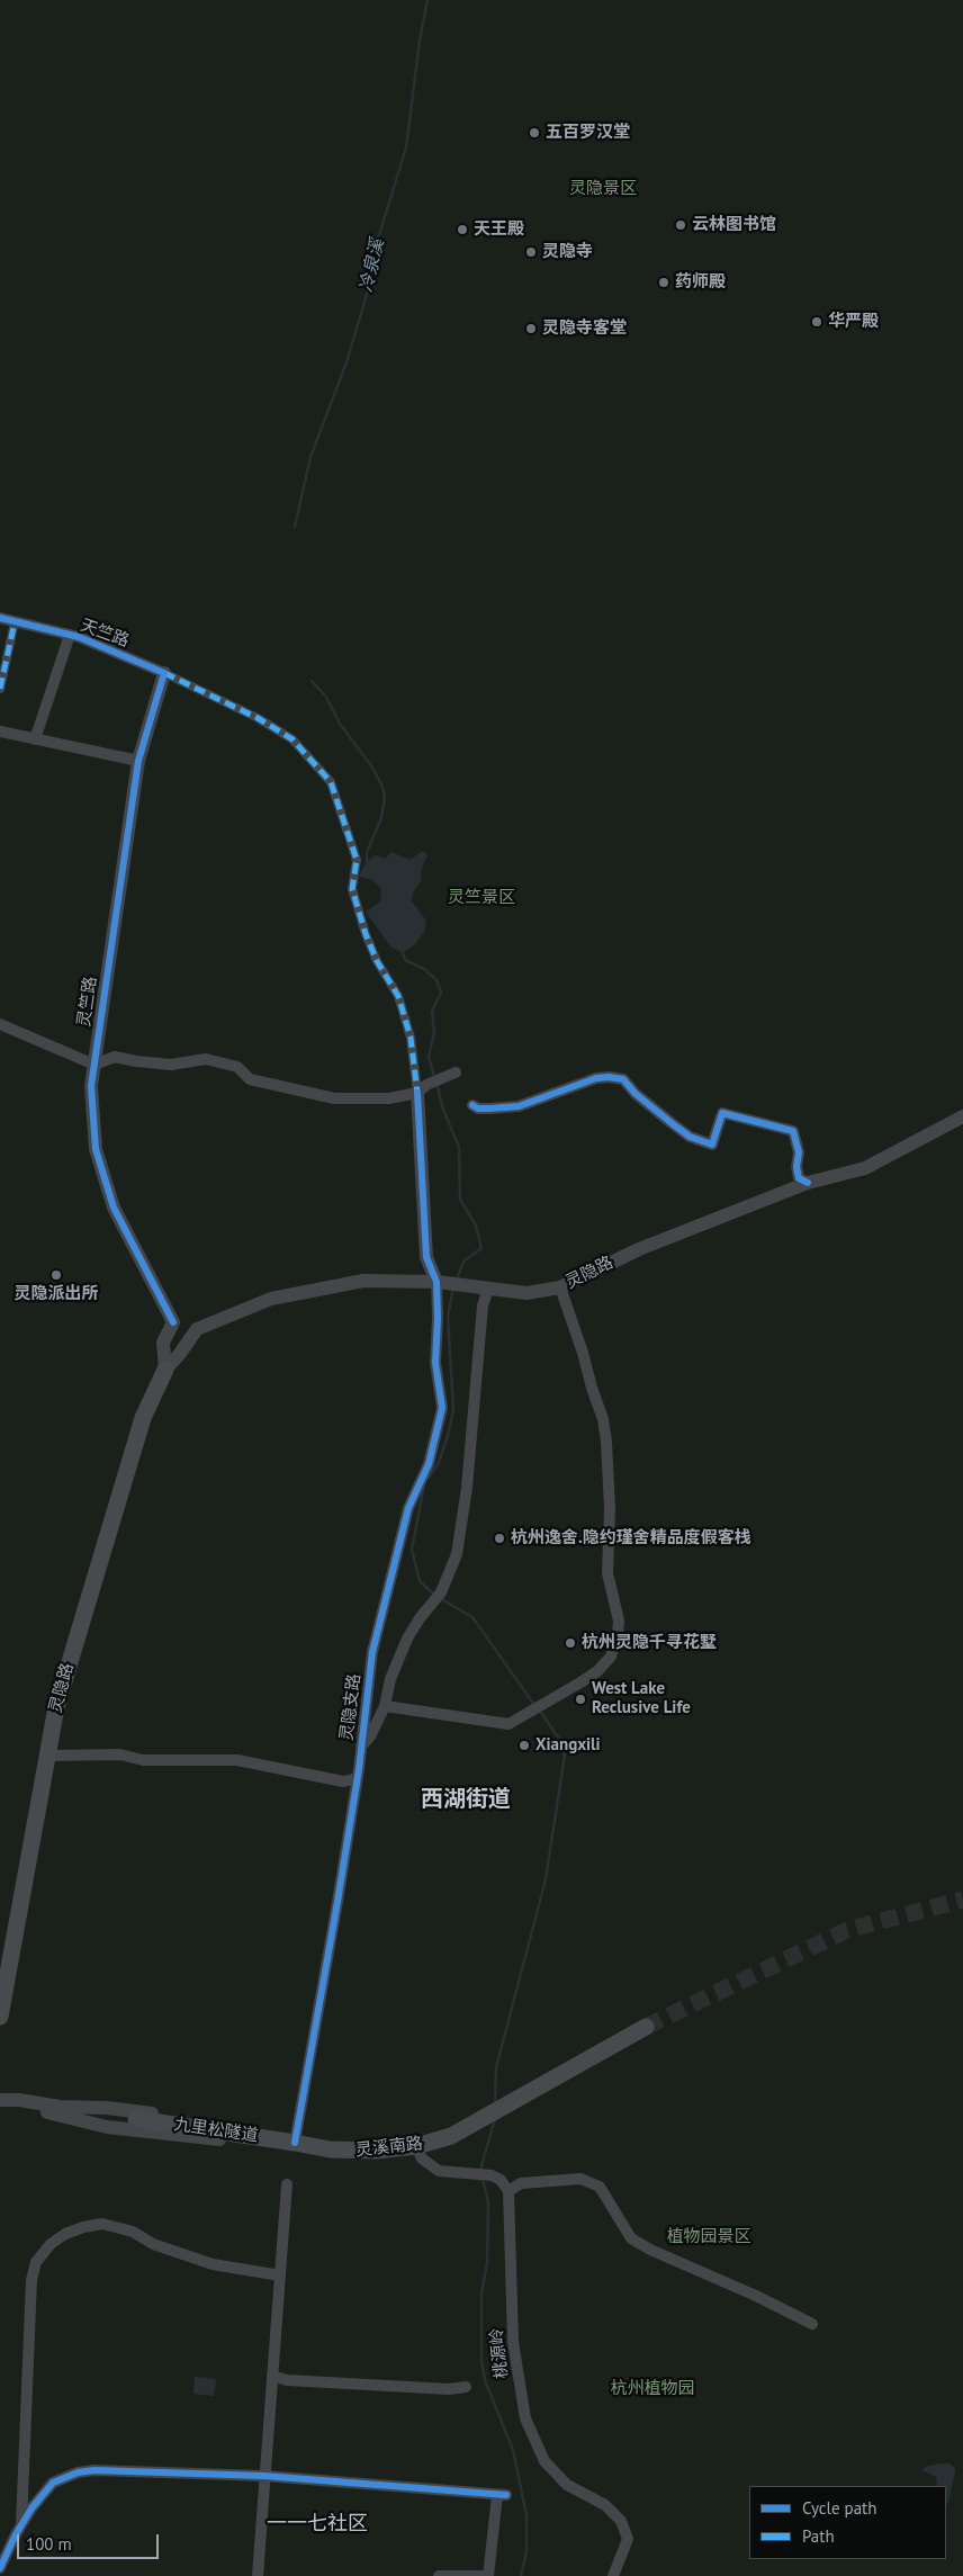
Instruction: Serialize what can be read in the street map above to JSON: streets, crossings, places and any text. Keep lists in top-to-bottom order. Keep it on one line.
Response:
{"streets":{"main road":["灵隐路","九里松隧道","灵溪南路"],"street":["天竺路","灵竺路","灵隐支路","桃源岭"]},"crossings":[["天竺路","灵竺路"],["灵隐路","灵隐支路"],["灵隐支路","九里松隧道"],["灵隐支路","灵溪南路"],["九里松隧道","灵溪南路"]],"districts":["西湖街道","一一七社区"],"water":["冷泉溪"],"parks":["灵隐景区","灵竺景区","植物园景区","杭州植物园"],"places":["五百罗汉堂","云林图书馆","天王殿","灵隐寺","药师殿","华严殿","灵隐寺客堂","灵隐派出所","杭州逸舍.隐约瑾舍精品度假客栈","杭州灵隐千寻花墅","West Lake Reclusive Life","Xiangxili"],"legend":["Cycle path","Path"],"scale_bar":"100 m"}
